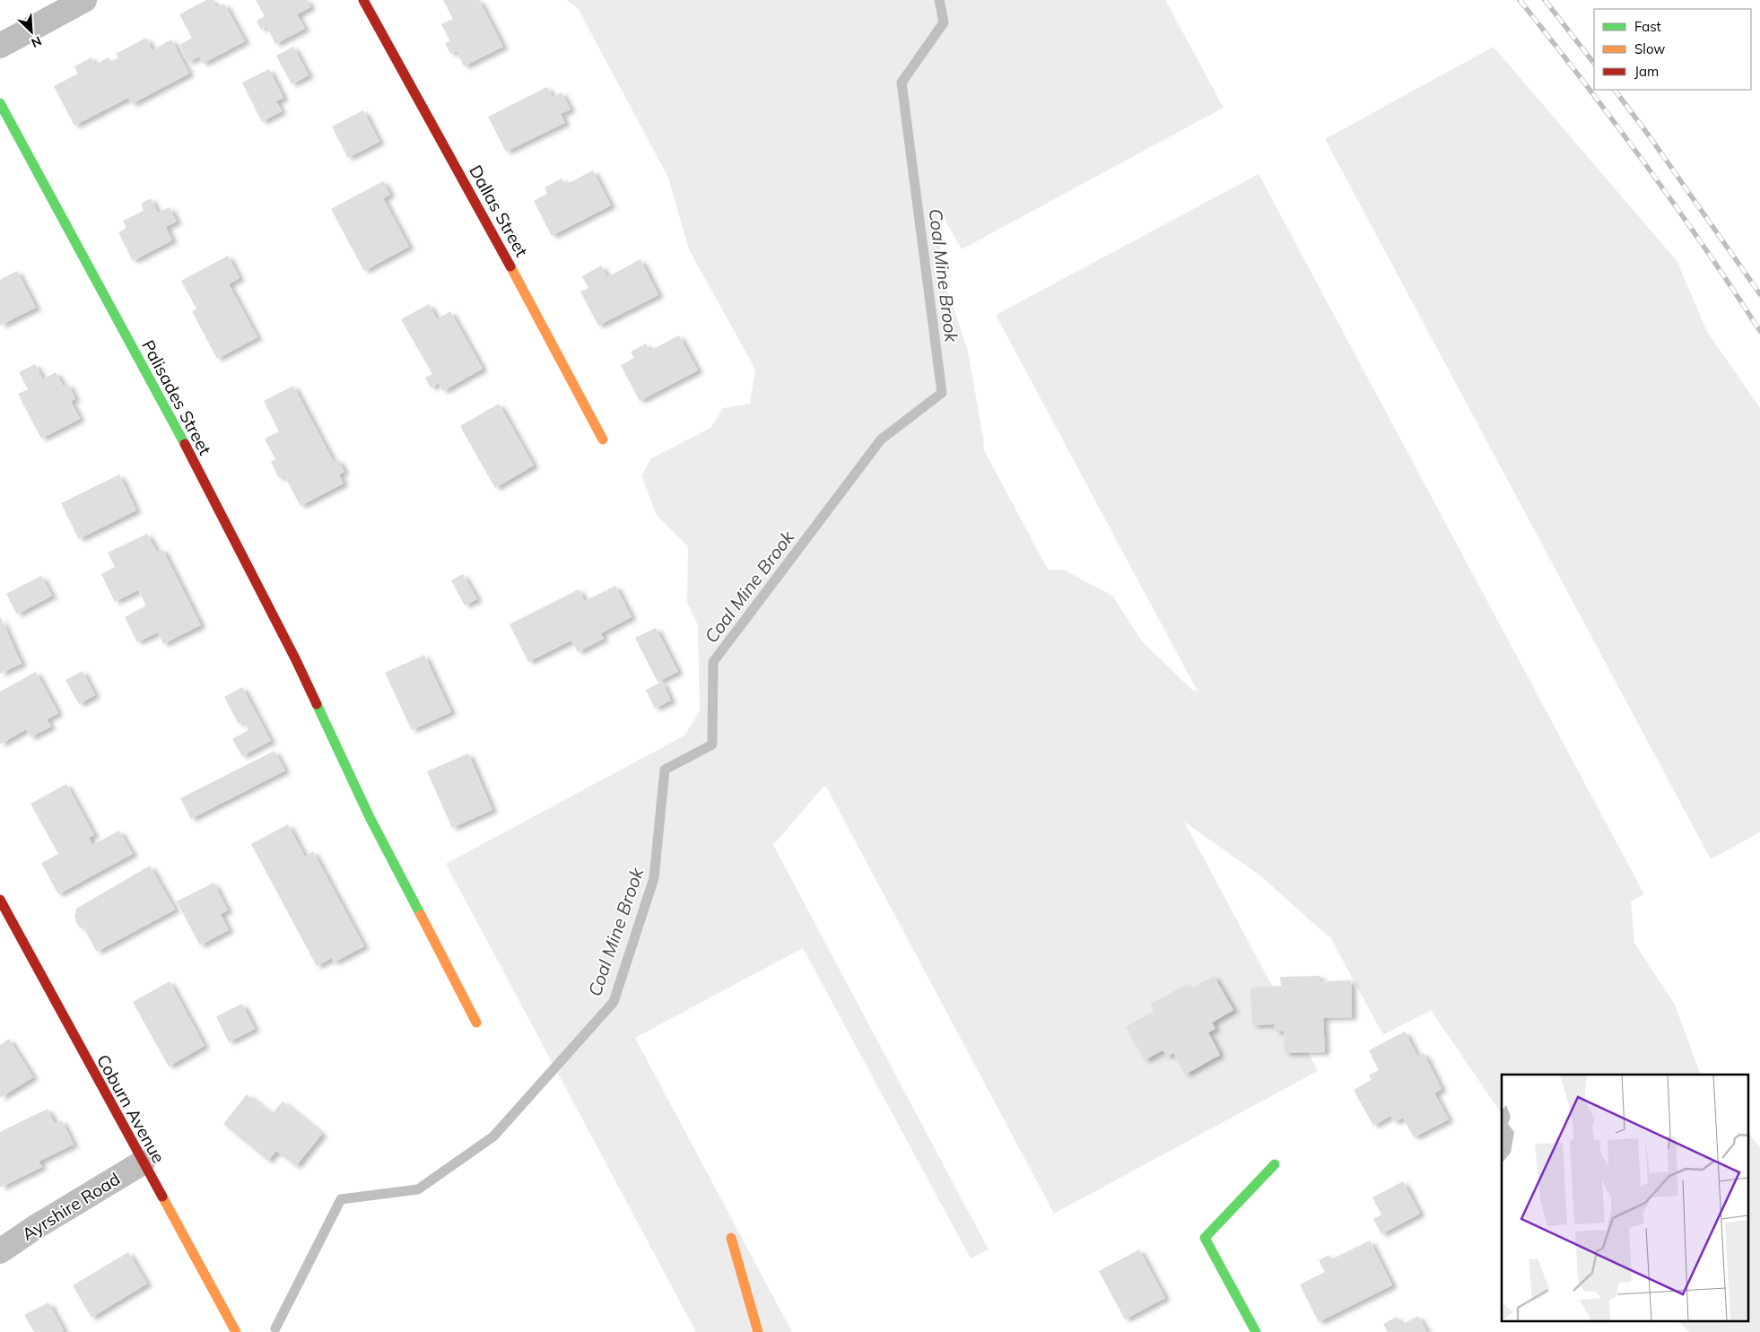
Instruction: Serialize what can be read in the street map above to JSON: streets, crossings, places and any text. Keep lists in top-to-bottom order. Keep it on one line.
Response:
{"streets":{"street":["Dallas Street","Palisades Street","Coburn Avenue","Ayrshire Road"]},"crossings":[["Coburn Avenue","Ayrshire Road"]],"water":["Coal Mine Brook"],"legend":["Fast","Slow","Jam"],"north":"bottom right"}
